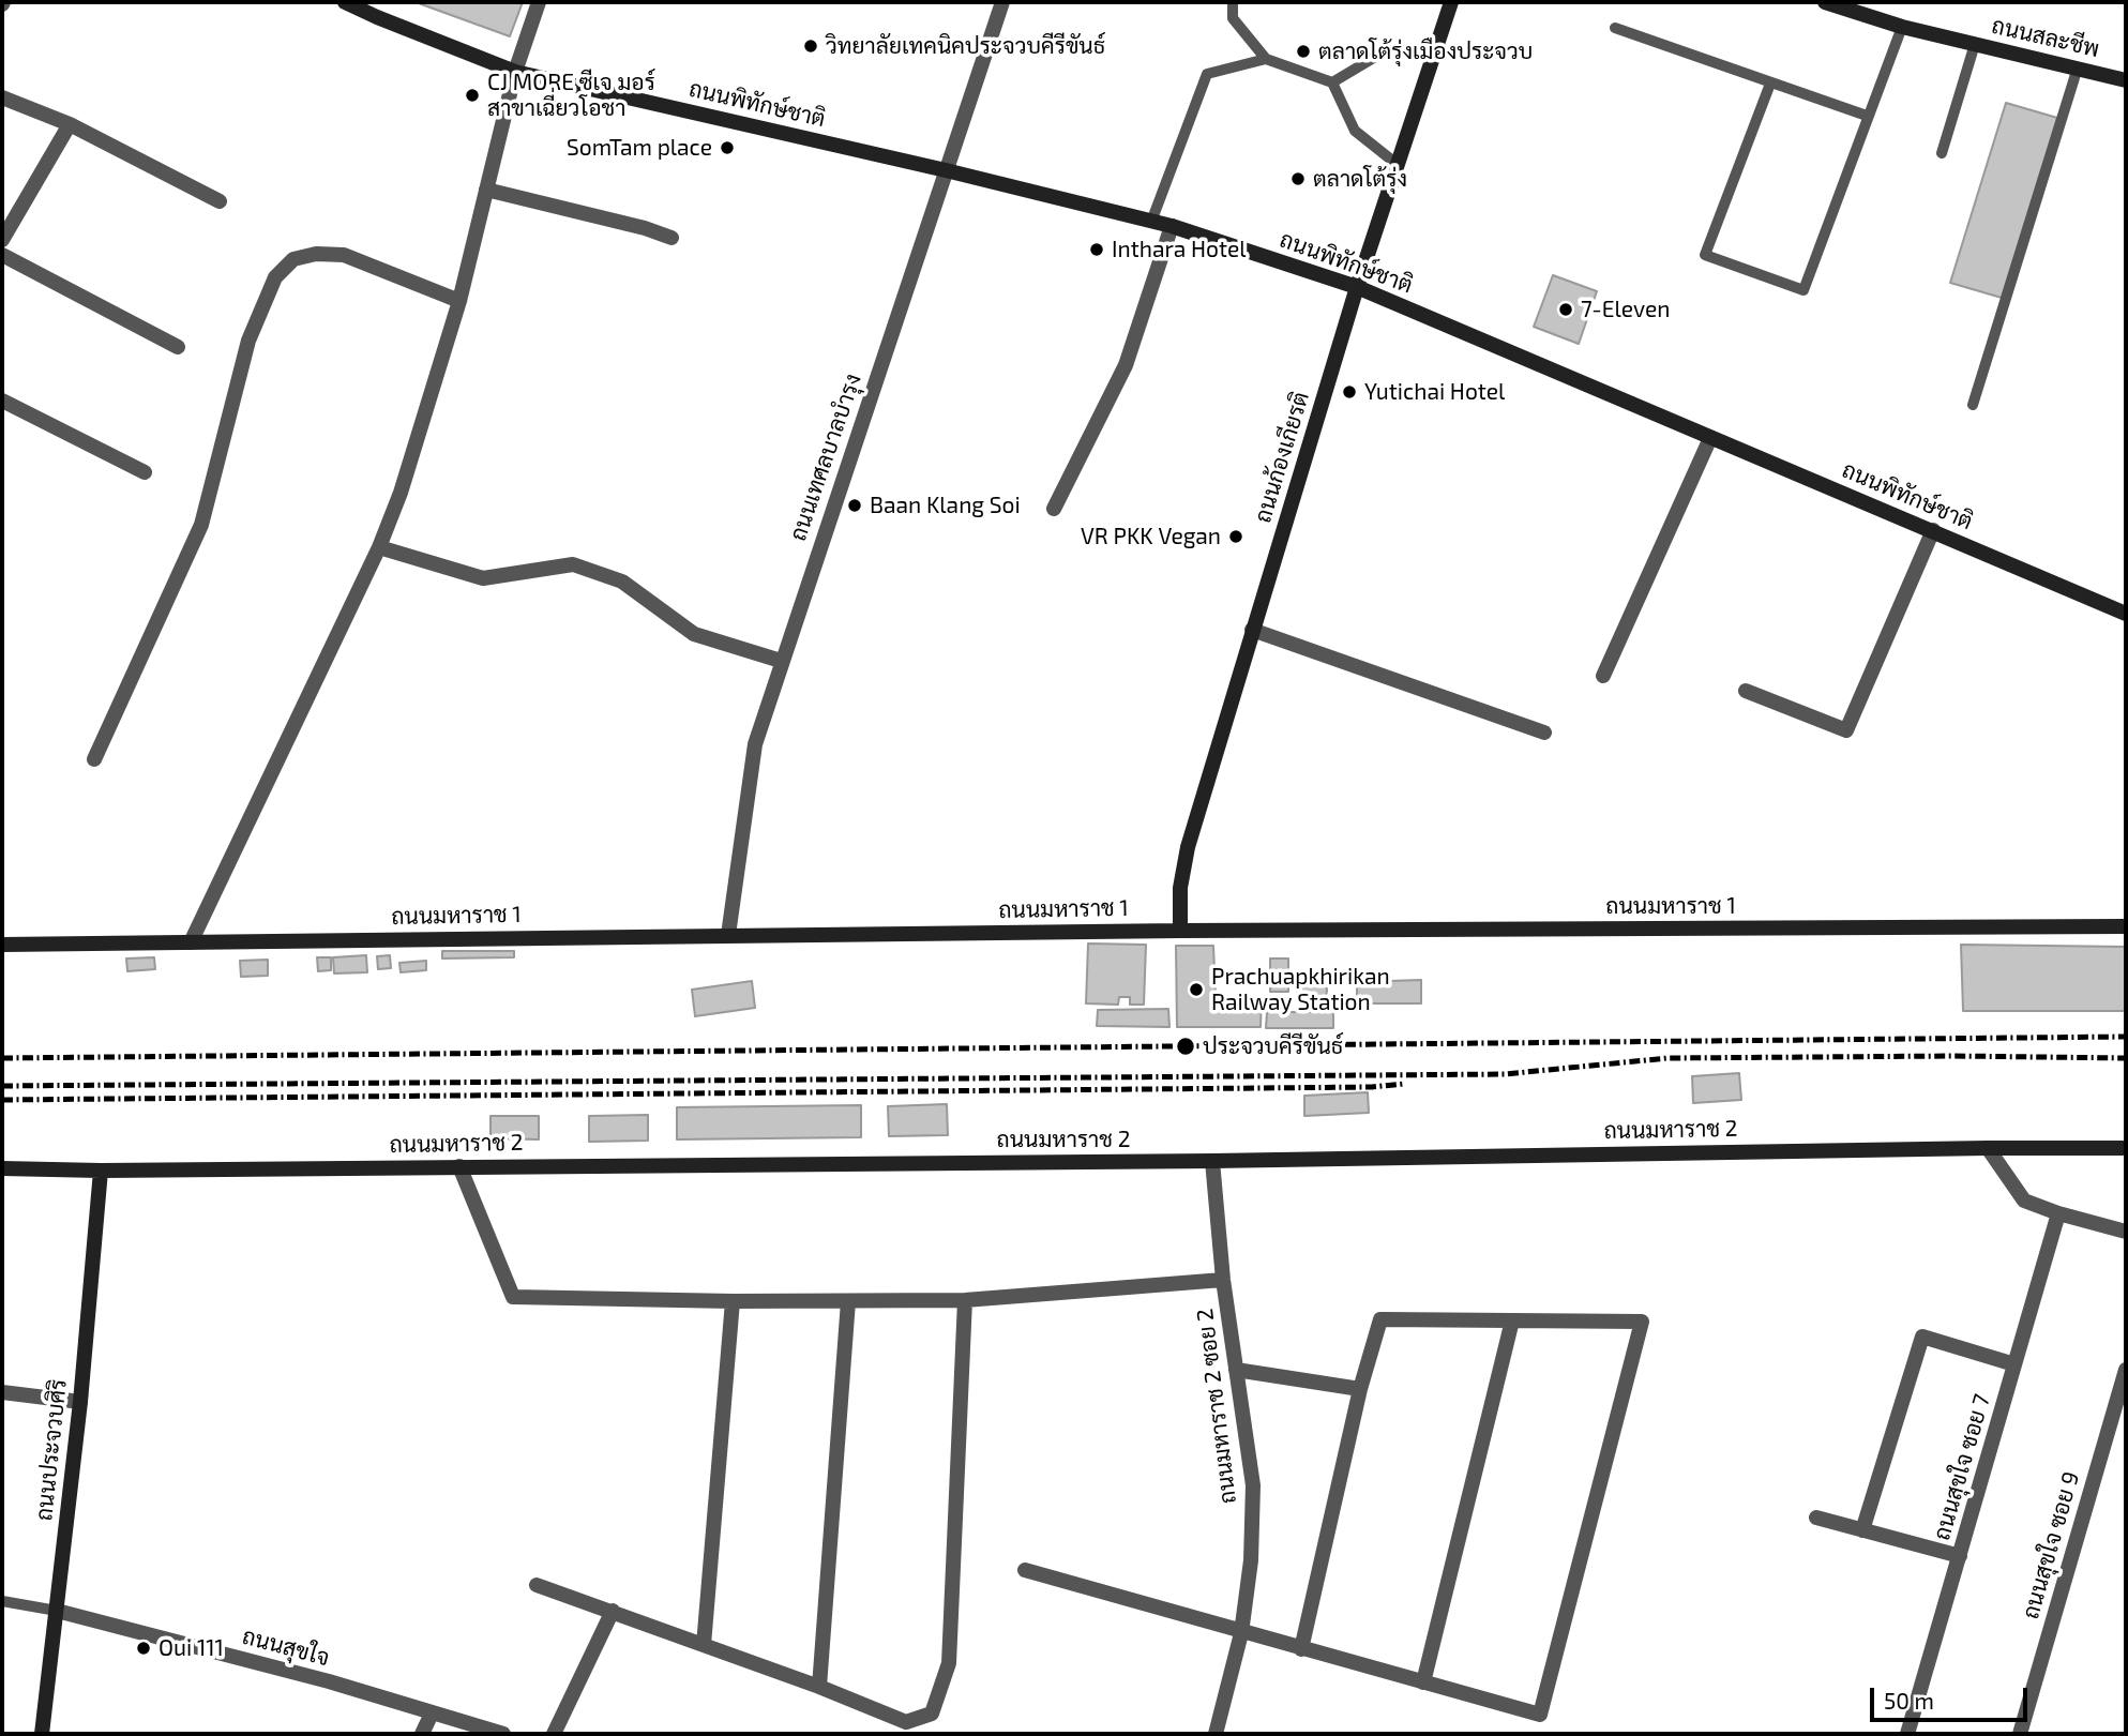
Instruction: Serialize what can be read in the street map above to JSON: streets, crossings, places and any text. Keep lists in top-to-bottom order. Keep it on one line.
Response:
{"streets":{"street":["ถนนสละชีพ","ถนนพิทักษ์ชาติ","ถนนเทศลบาลบำรุง","ถนนก้องเกียรติ","ถนนมหาราช 1","ถนนมหาราช 2","ถนนมหาราช 2 ซอย 2","ถนนประจวบศิริ","ถนนสุขใจ ซอย 7","ถนนสุขใจ ซอย 9","ถนนสุขใจ"]},"crossings":[["ถนนพิทักษ์ชาติ","ถนนเทศลบาลบำรุง"],["ถนนพิทักษ์ชาติ","ถนนก้องเกียรติ"],["ถนนเทศลบาลบำรุง","ถนนมหาราช 1"],["ถนนก้องเกียรติ","ถนนมหาราช 1"],["ถนนมหาราช 2","ถนนมหาราช 2 ซอย 2"],["ถนนมหาราช 2","ถนนประจวบศิริ"],["ถนนประจวบศิริ","ถนนสุขใจ"]],"places":["วิทยาลัยเทคนิคประจวบคีรีขันธ์","ตลาดโต้รุ่งเมืองประจวบ","CJ MORE ซีเจ มอร์ สาขาเฉี่ยวโอชา","SomTam place","ตลาดโต้รุ่ง","Inthara Hotel","7-Eleven","Yutichai Hotel","Baan Klang Soi","VR PKK Vegan","Prachuapkhirikan Railway Station","ประจวบคีรีขันธ์","Oui 111"],"scale_bar":"50 m"}
